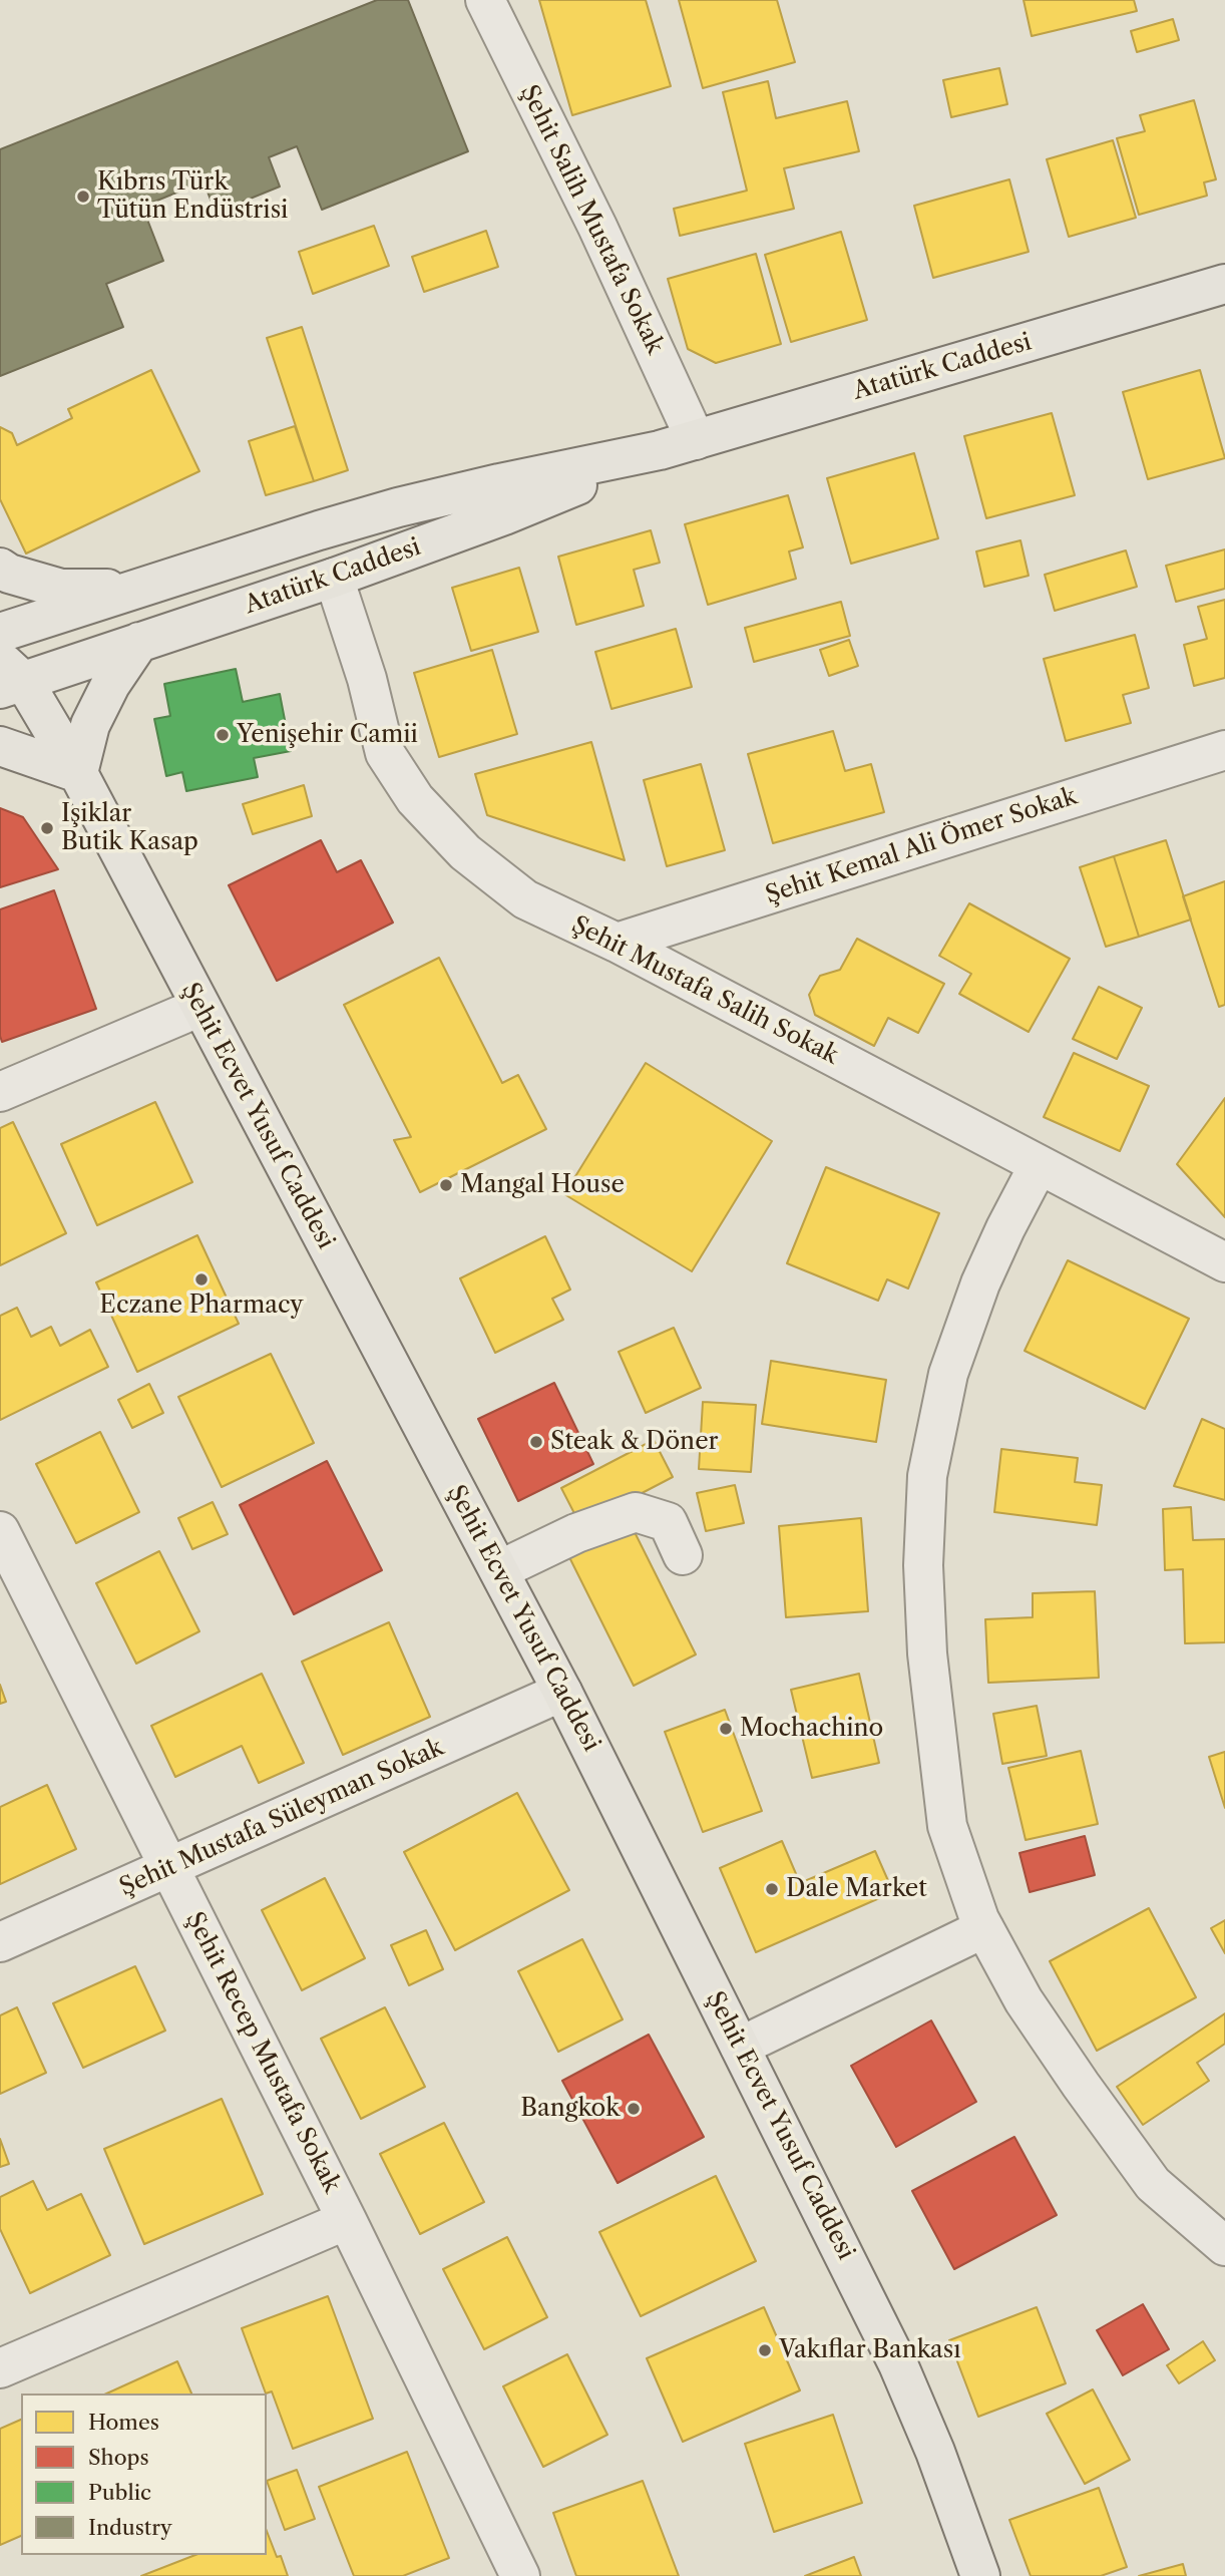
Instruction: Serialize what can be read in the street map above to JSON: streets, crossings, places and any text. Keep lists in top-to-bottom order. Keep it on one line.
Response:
{"streets":{"main road":["Atatürk Caddesi","Şehit Ecvet Yusuf Caddesi"],"street":["Şehit Salih Mustafa Sokak","Şehit Kemal Ali Ömer Sokak","Şehit Mustafa Salih Sokak","Şehit Mustafa Süleyman Sokak","Şehit Recep Mustafa Sokak"]},"crossings":[["Şehit Salih Mustafa Sokak","Atatürk Caddesi"],["Atatürk Caddesi","Şehit Mustafa Salih Sokak"],["Atatürk Caddesi","Şehit Ecvet Yusuf Caddesi"],["Şehit Kemal Ali Ömer Sokak","Şehit Mustafa Salih Sokak"],["Şehit Ecvet Yusuf Caddesi","Şehit Mustafa Süleyman Sokak"],["Şehit Mustafa Süleyman Sokak","Şehit Recep Mustafa Sokak"]],"places":["Kıbrıs Türk Tütün Endüstrisi","Yenişehir Camii","Işiklar Butik Kasap","Mangal House","Eczane Pharmacy","Steak & Döner","Mochachino","Dale Market","Bangkok","Vakıflar Bankası"],"legend":["Homes","Shops","Public","Industry"]}
